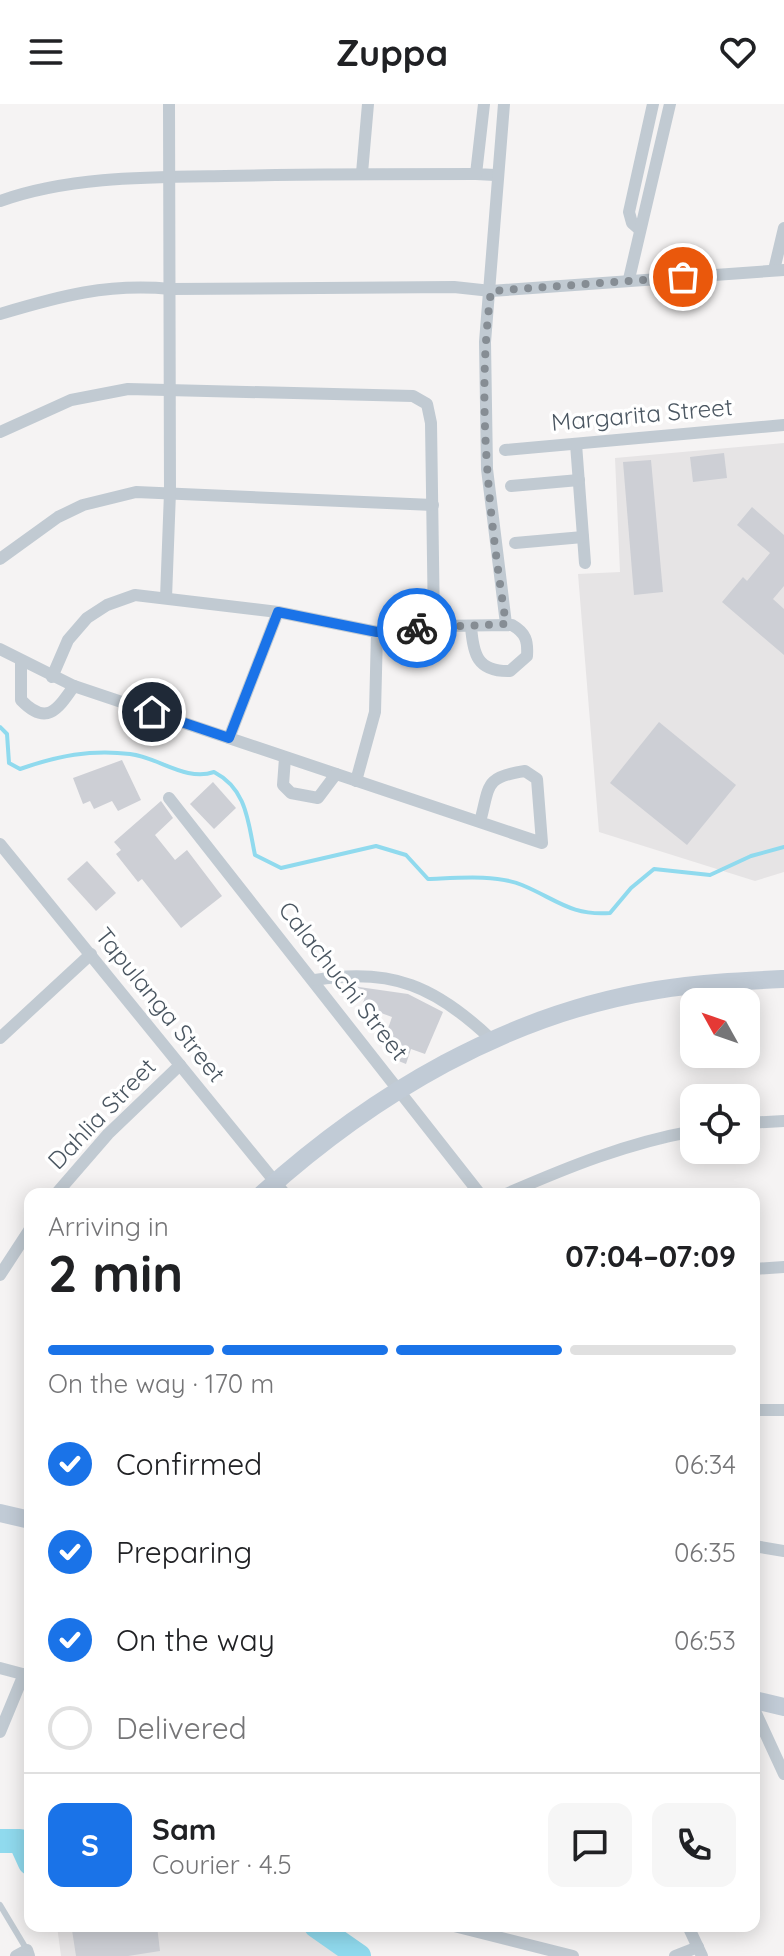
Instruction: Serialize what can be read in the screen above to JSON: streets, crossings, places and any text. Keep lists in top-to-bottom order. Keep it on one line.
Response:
{"streets":{"street":["Margarita Street","Calachuchi Street","Tapulanga Street","Dahlia Street"]},"crossings":[["Tapulanga Street","Dahlia Street"]],"north":"top left","page":{"header":"Zuppa","heading":["2 min","Arriving in","07:04–07:09"],"panel":["Sam","Courier · 4.5"],"bar":"On the way · 170 m","list":[["Confirmed","06:34"],["Preparing","06:35"],["On the way","06:53"],"Delivered"],"round":"S"}}
